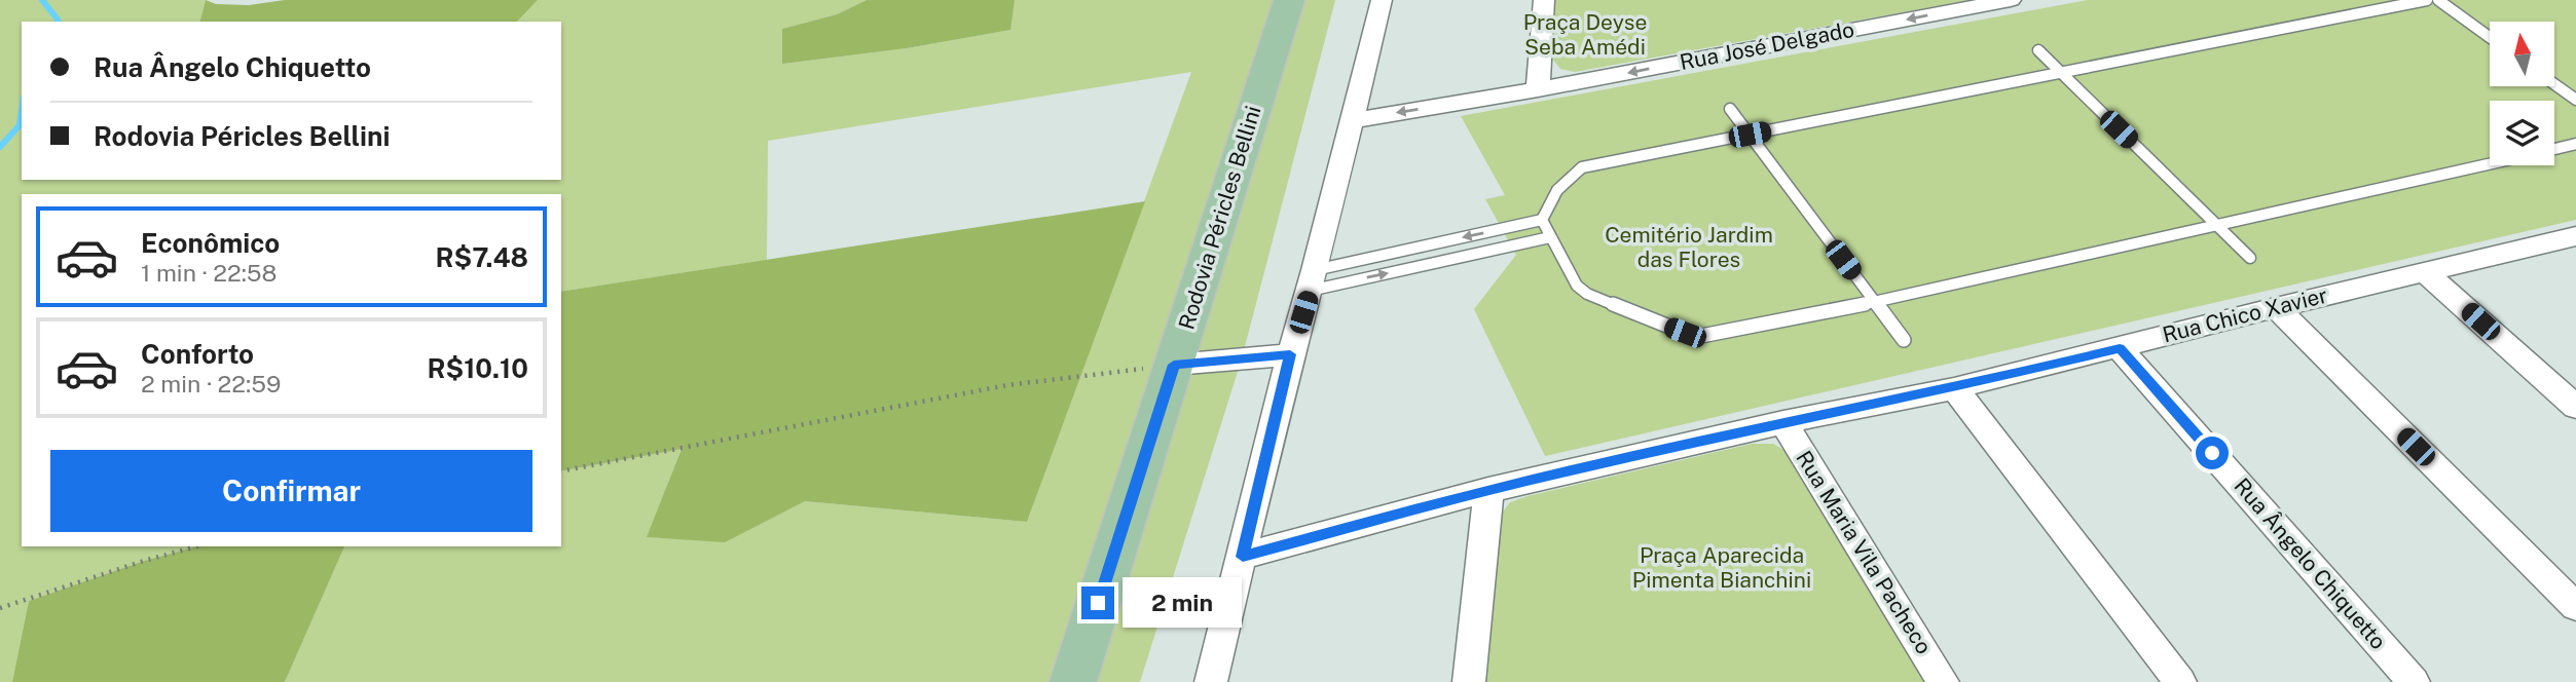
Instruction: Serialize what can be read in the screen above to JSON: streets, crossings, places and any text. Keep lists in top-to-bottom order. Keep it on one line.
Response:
{"streets":{"main road":["Rodovia Péricles Bellini"],"street":["Rua José Delgado","Rua Chico Xavier","Rua Maria Vila Pacheco","Rua Ângelo Chiquetto"]},"crossings":[["Rua Chico Xavier","Rua Maria Vila Pacheco"],["Rua Chico Xavier","Rua Ângelo Chiquetto"]],"one_way":["Rua José Delgado"],"parks":["Praça Deyse Seba Amédi","Cemitério Jardim das Flores","Praça Aparecida Pimenta Bianchini"],"north":"top","page":{"banner":["Rua Ângelo Chiquetto","Rodovia Péricles Bellini"],"list":[{"name":"Econômico","note":"1 min · 22:58","value":"R$7.48"},{"name":"Conforto","note":"2 min · 22:59","value":"R$10.10"}],"buttons":"Confirmar","bubble":"2 min"}}
